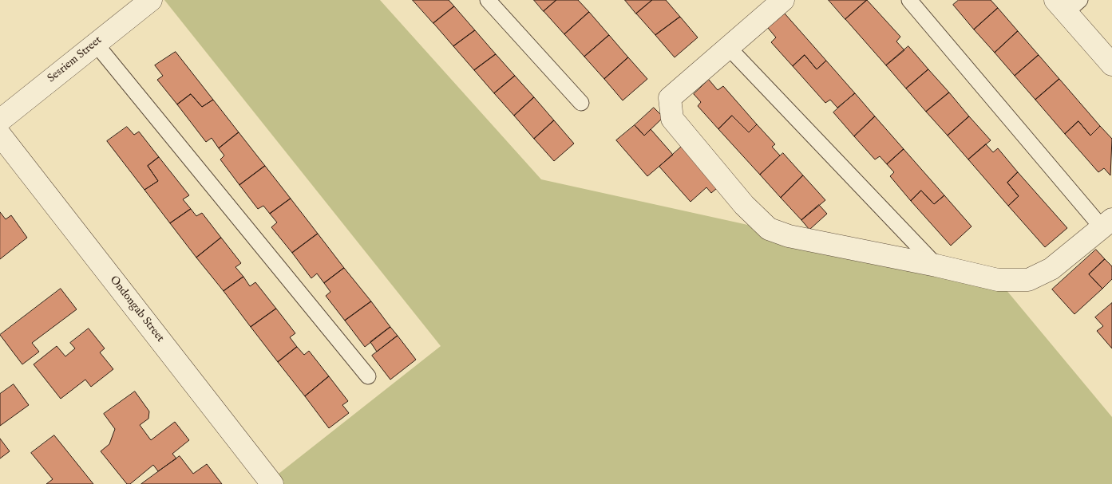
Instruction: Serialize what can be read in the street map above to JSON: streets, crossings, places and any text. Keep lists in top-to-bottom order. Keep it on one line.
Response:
{"streets":{"street":["Sesriem Street","Ondongab Street"]}}
